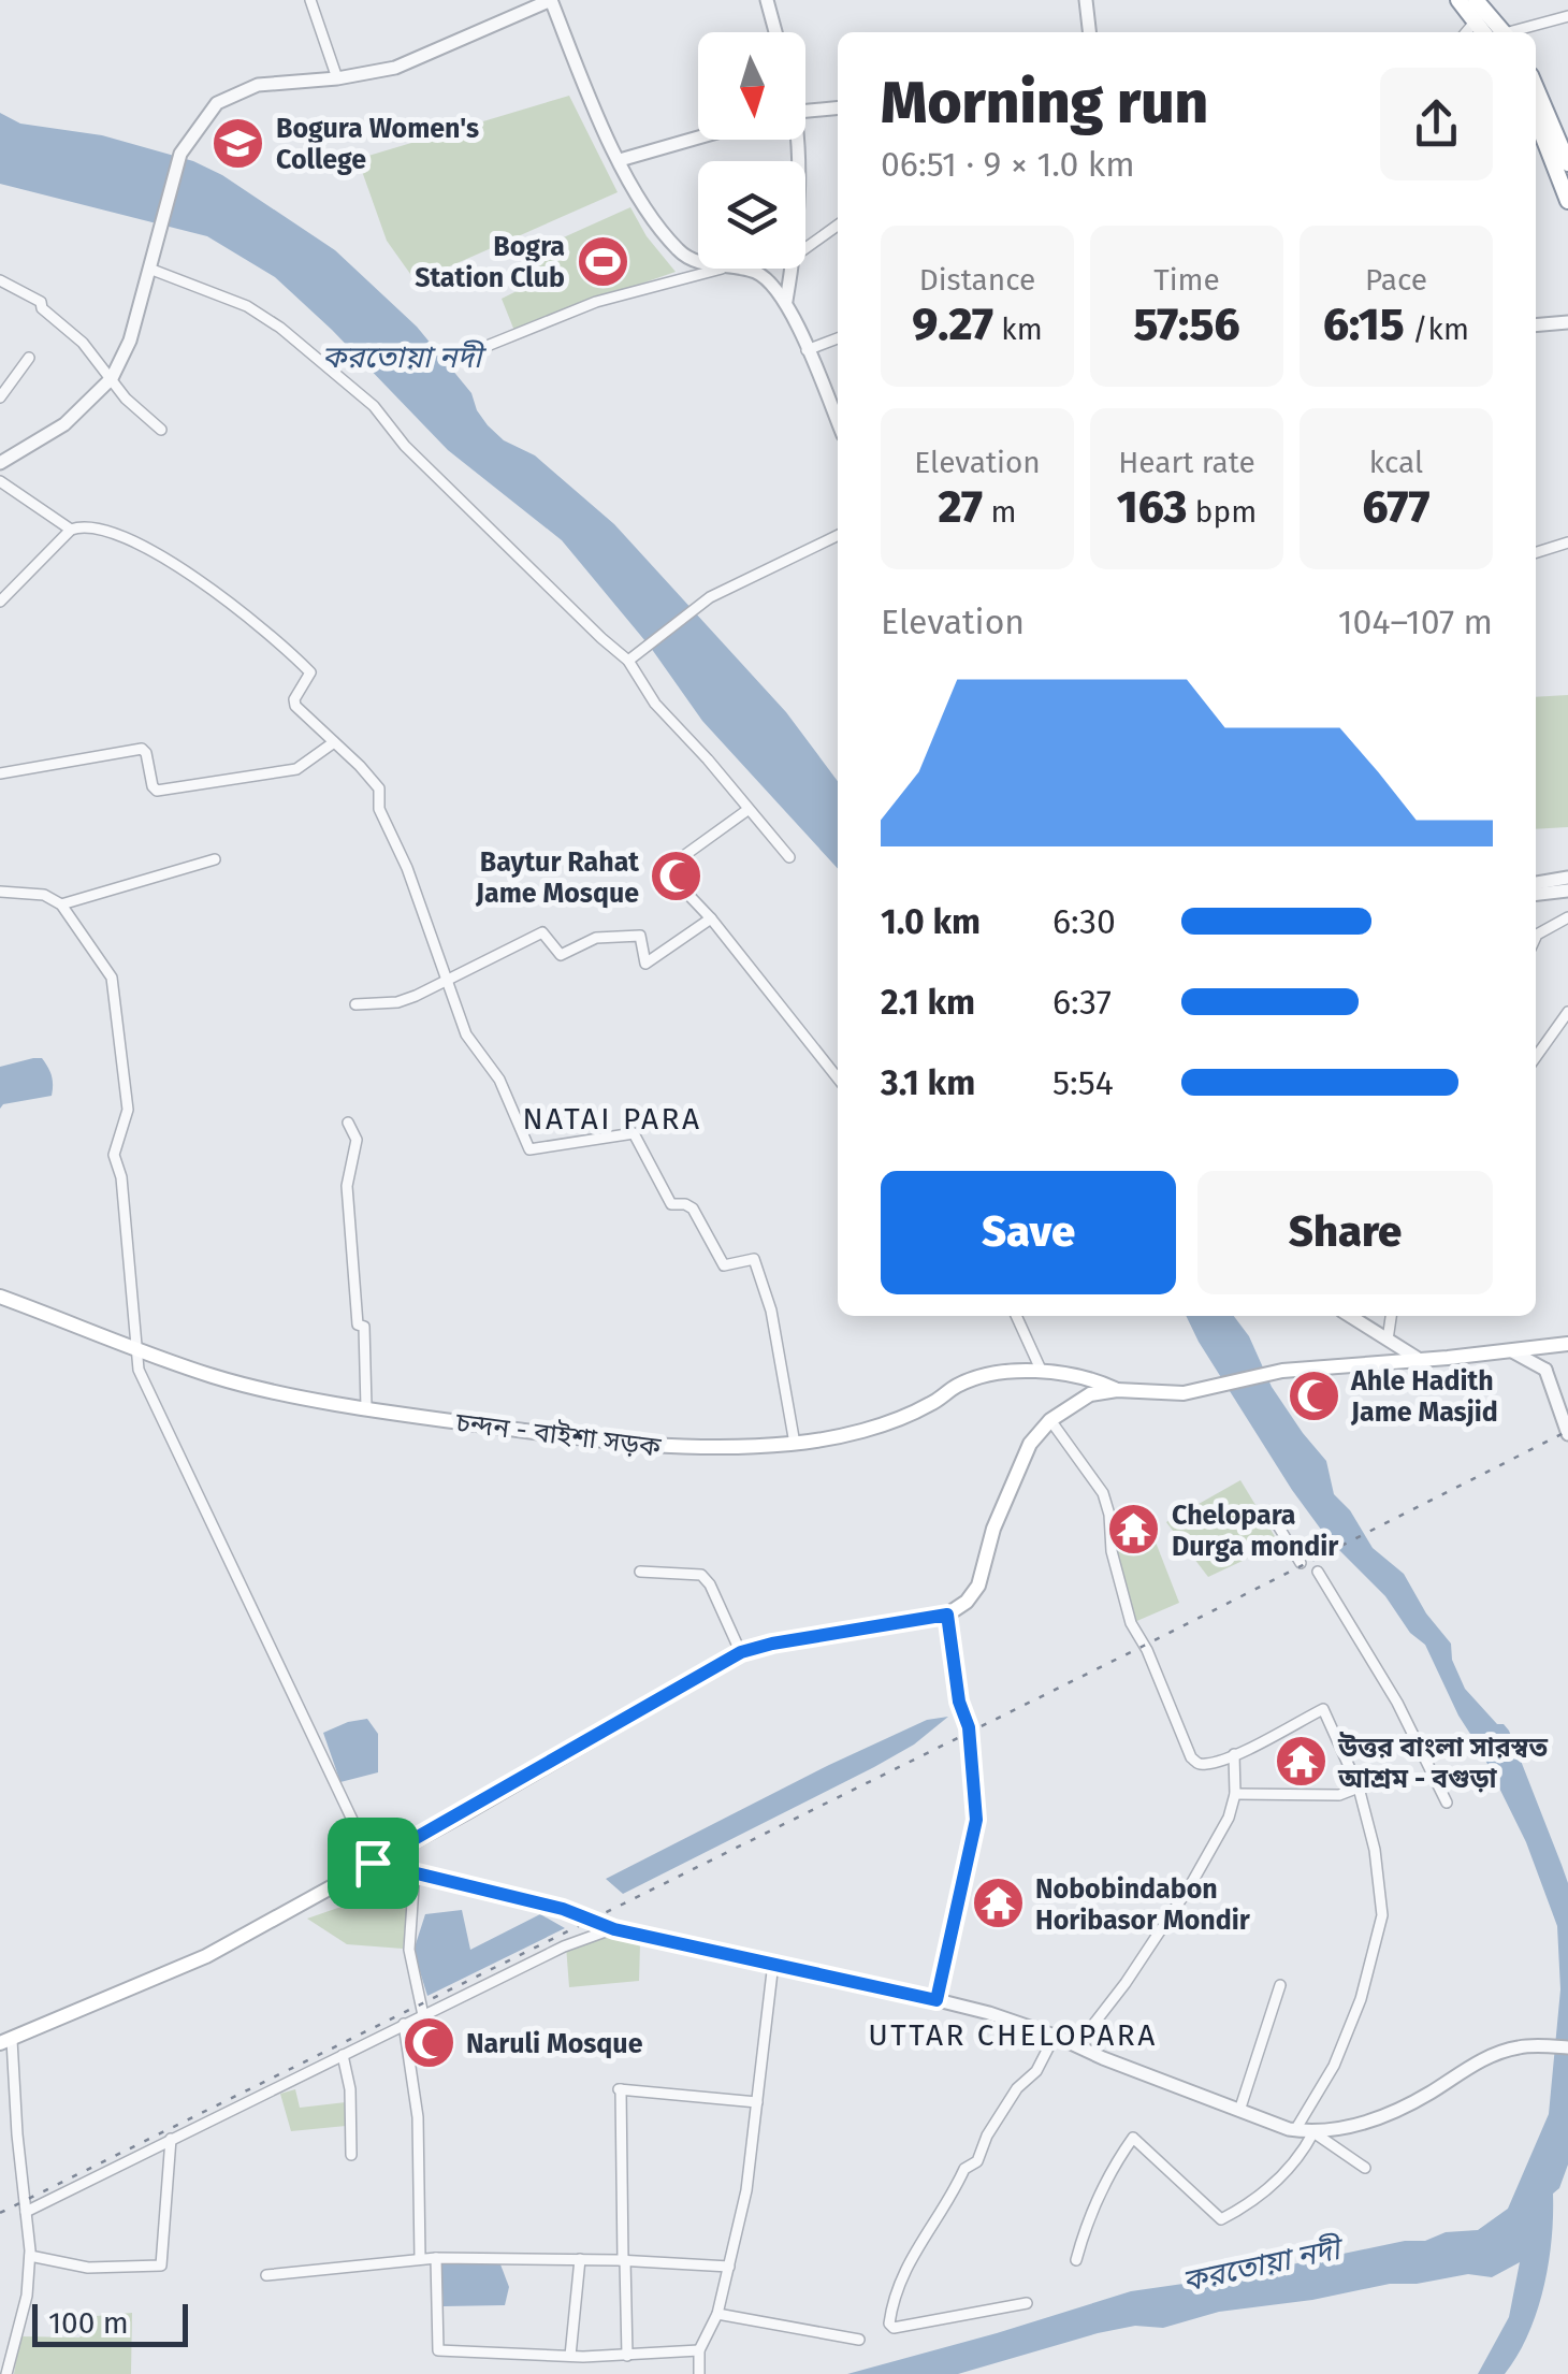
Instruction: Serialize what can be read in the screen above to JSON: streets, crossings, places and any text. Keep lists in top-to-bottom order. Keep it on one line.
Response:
{"streets":{"main road":["চন্দন - বাইশা সড়ক"]},"districts":["NATAI PARA","UTTAR CHELOPARA"],"water":["করতোয়া নদী"],"places":{"school or university":["Bogura Women's College"],"sports":["Bogra Station Club"],"mosque":["Baytur Rahat Jame Mosque","Ahle Hadith Jame Masjid","Naruli Mosque"],"temple":["Chelopara Durga mondir","উত্তর বাংলা সারস্বত আশ্রম - বগুড়া","Nobobindabon Horibasor Mondir"]},"scale_bar":"100 m","north":"bottom","page":{"heading":["Morning run","06:51 · 9 × 1.0 km"],"stats":[["Distance","9.27 km"],["Time","57:56"],["Pace","6:15 /km"],["Elevation","27 m"],["Heart rate","163 bpm"],["kcal","677"]],"chart":["Elevation","104–107 m"],"list":[{"name":"1.0 km","note":"6:30"},{"name":"2.1 km","note":"6:37"},{"name":"3.1 km","note":"5:54"}],"buttons":["Save","Share"],"scale":"100 m"}}
